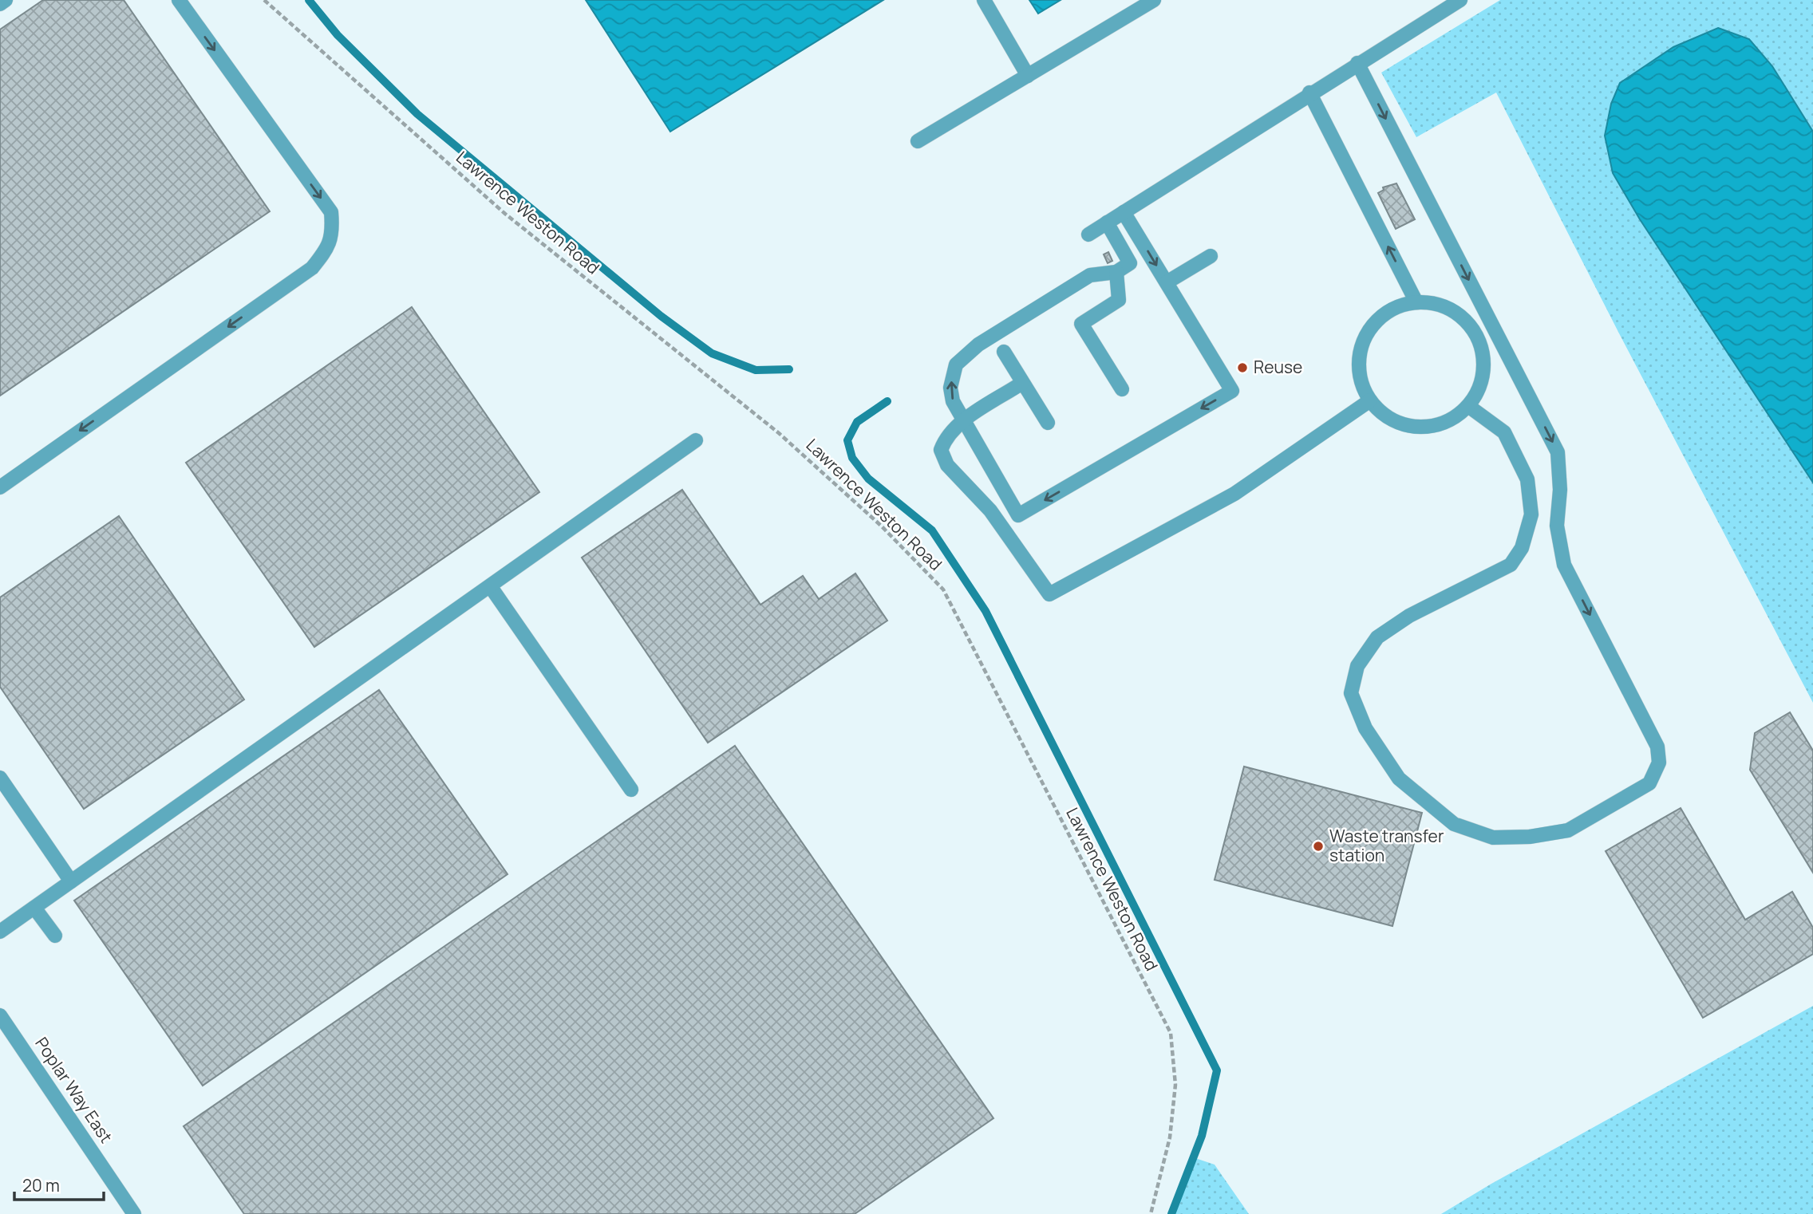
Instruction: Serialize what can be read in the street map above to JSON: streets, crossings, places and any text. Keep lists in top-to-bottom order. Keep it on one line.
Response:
{"streets":{"street":["Poplar Way East"],"path":["Lawrence Weston Road"]},"places":["Reuse","Waste transfer station"],"scale_bar":"20 m"}
